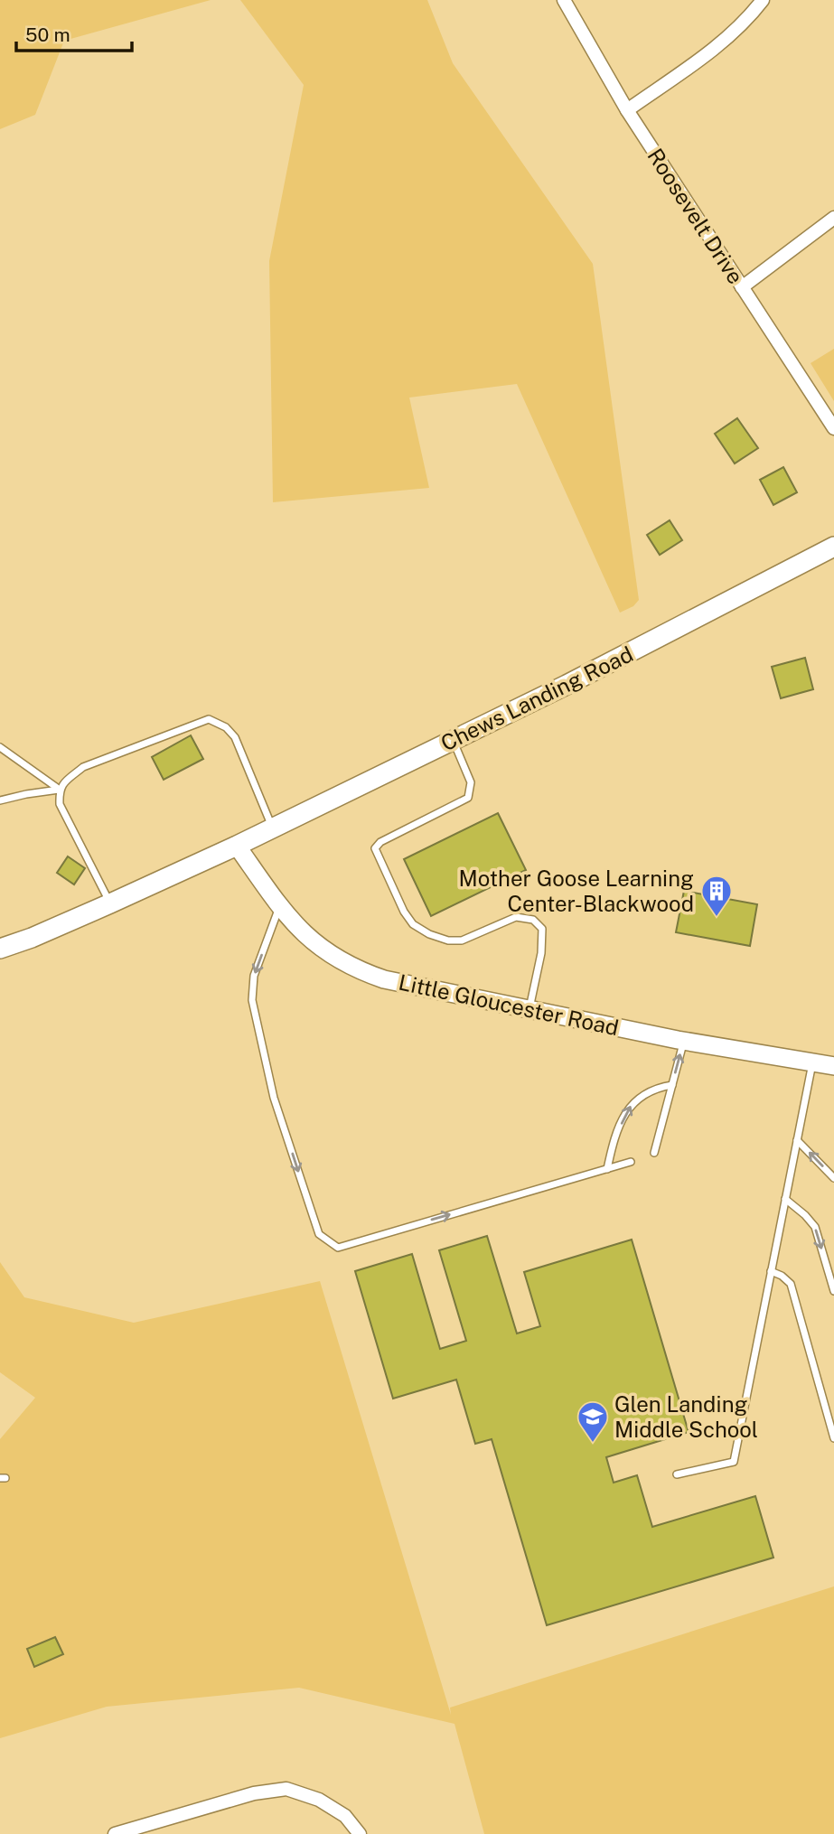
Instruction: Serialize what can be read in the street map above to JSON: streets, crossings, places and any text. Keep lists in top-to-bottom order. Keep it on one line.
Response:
{"streets":{"main road":["Chews Landing Road"],"street":["Roosevelt Drive","Little Gloucester Road"]},"crossings":[["Chews Landing Road","Little Gloucester Road"]],"places":{"building":["Mother Goose Learning Center-Blackwood"],"school or university":["Glen Landing Middle School"]},"scale_bar":"50 m"}
